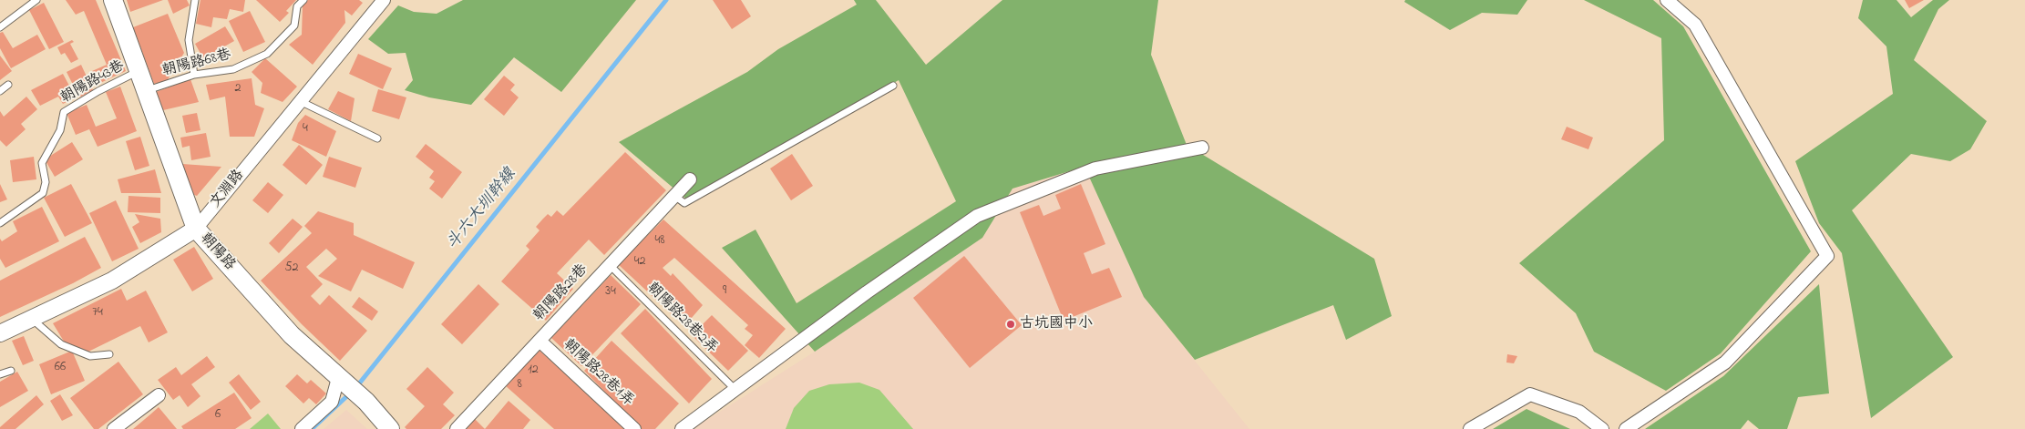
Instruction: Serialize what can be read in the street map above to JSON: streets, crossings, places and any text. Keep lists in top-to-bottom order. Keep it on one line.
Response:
{"streets":{"main road":["朝陽路"],"street":["文淵路","朝陽路28巷","朝陽路28巷1弄"],"lane":["朝陽路68巷","朝陽路43巷","朝陽路28巷2弄"]},"crossings":[["朝陽路68巷","朝陽路"],["朝陽路43巷","朝陽路"],["文淵路","朝陽路"],["朝陽路28巷","朝陽路28巷2弄"],["朝陽路28巷","朝陽路28巷1弄"]],"water":["斗六大圳幹線"],"places":["古坑國中小"],"house_numbers":["2","4","48","42","52","9","34","74","66","12","8","6"]}
